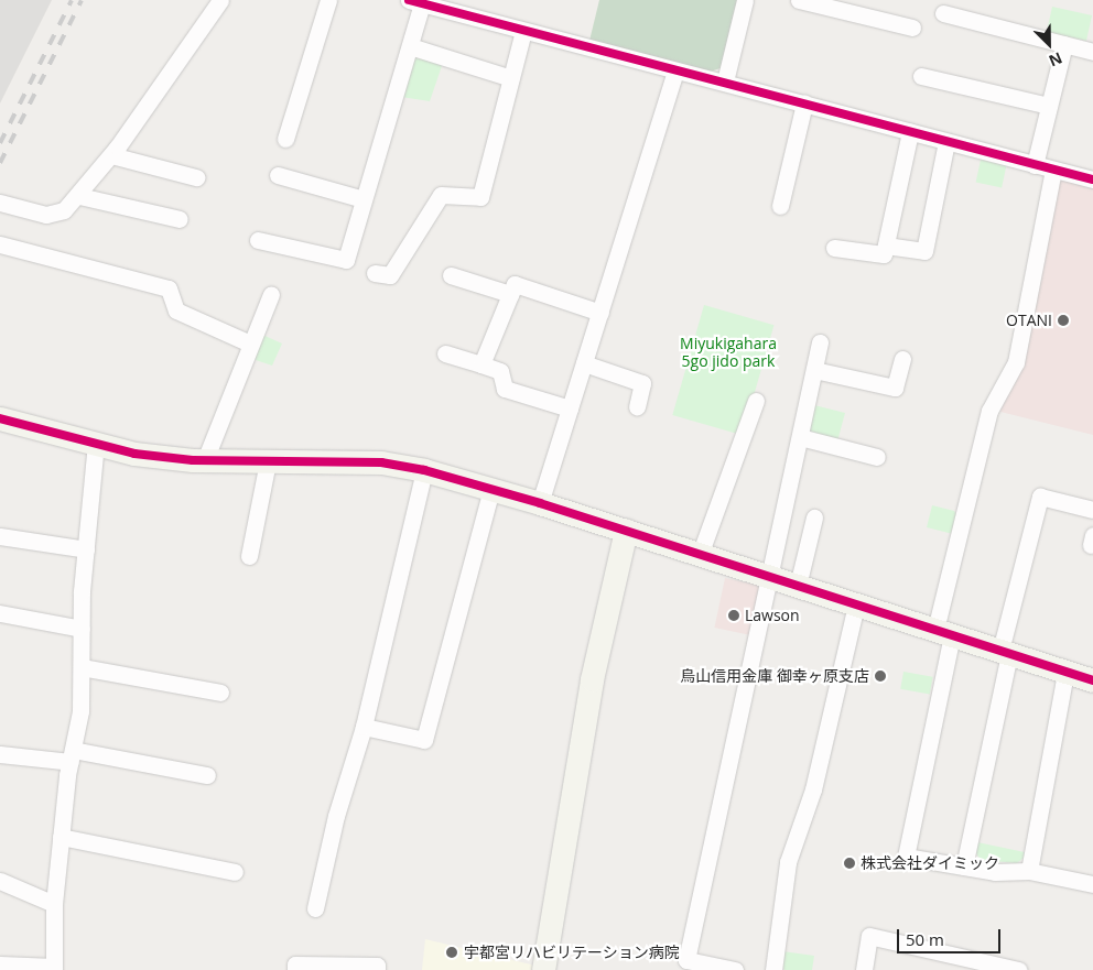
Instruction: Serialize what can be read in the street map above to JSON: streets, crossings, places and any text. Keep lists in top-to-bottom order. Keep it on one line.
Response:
{"parks":["Miyukigahara 5go jido park"],"places":["OTANI","Lawson","烏山信用金庫 御幸ヶ原支店","株式会社ダイミック","宇都宮リハビリテーション病院"],"scale_bar":"50 m","north":"bottom right"}
